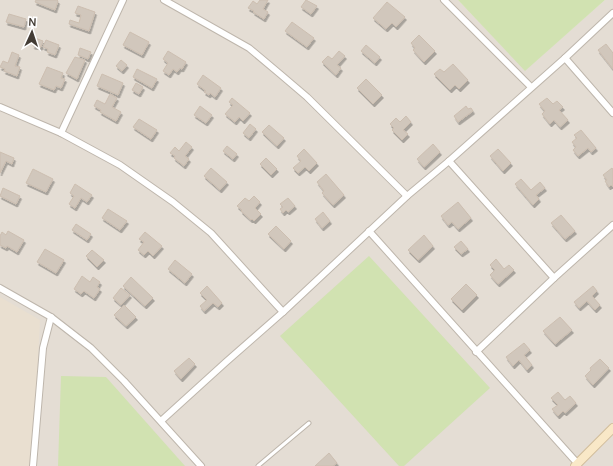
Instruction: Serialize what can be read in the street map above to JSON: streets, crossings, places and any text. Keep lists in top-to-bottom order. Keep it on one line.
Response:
{"north":"top"}
